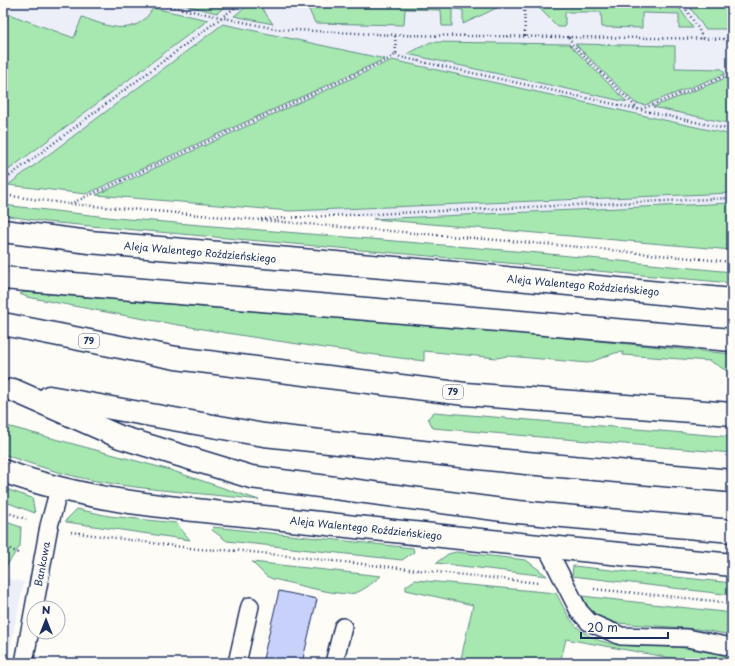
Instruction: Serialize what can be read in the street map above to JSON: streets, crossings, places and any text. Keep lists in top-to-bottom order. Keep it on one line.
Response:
{"streets":{"main road":["Aleja Walentego Roździeńskiego","79"],"lane":["Bankowa"]},"crossings":[["Aleja Walentego Roździeńskiego","Bankowa"]],"scale_bar":"20 m","north":"top"}
